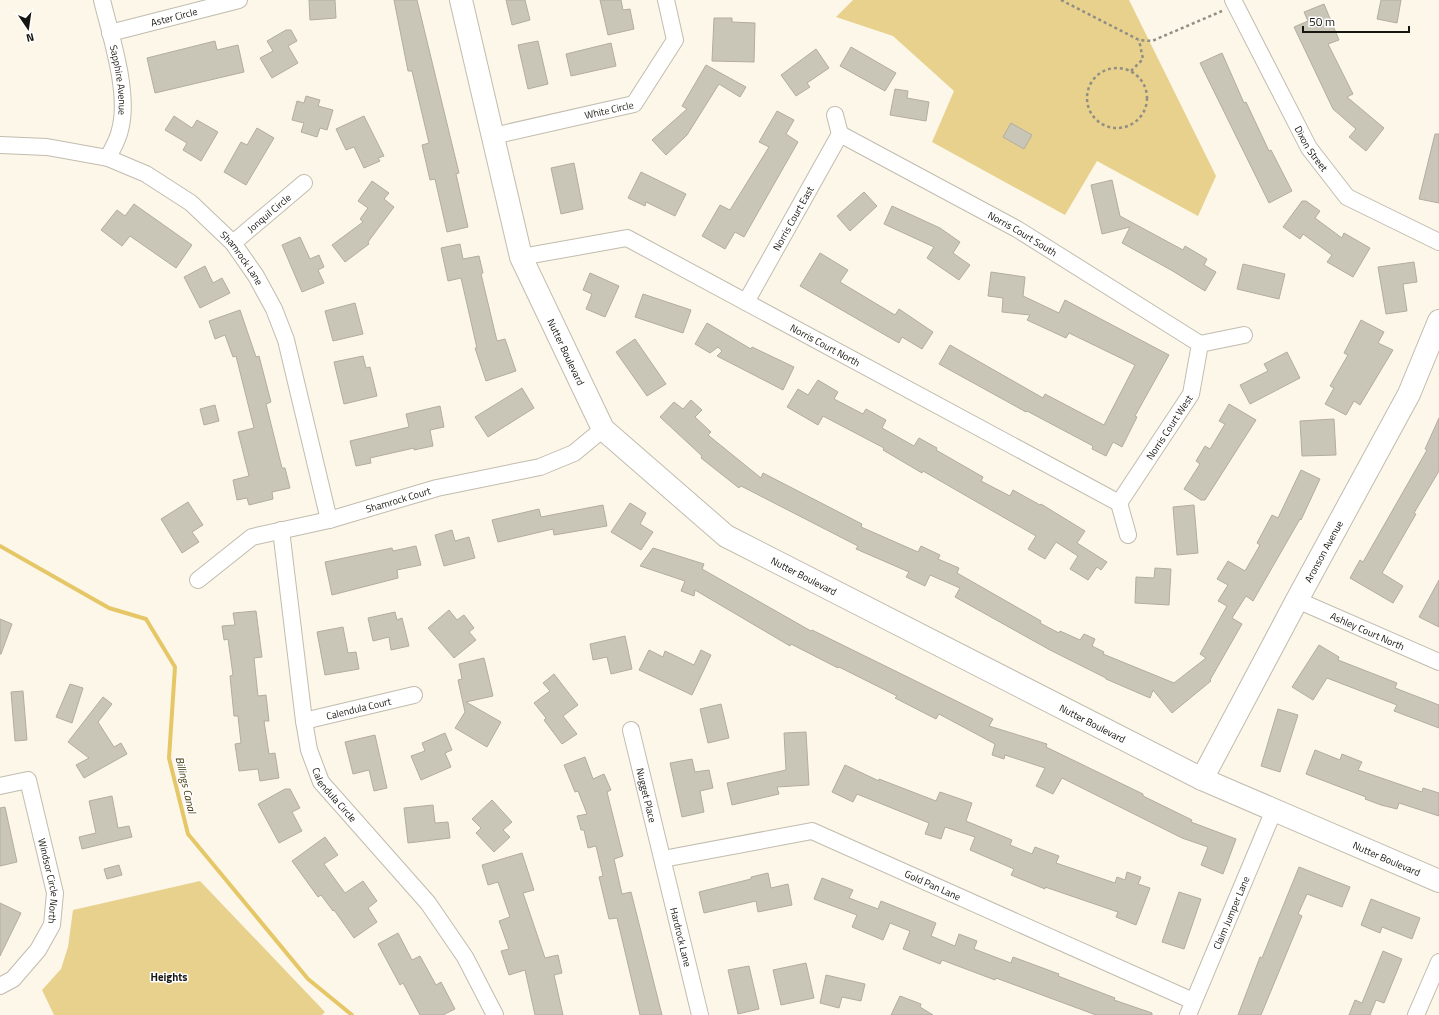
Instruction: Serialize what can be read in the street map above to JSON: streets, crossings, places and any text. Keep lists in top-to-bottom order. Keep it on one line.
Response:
{"streets":{"street":["Aster Circle","Sapphire Avenue","White Circle","Dixon Street","Jonquil Circle","Norris Court East","Norris Court South","Shamrock Lane","Norris Court North","Nutter Boulevard","Norris Court West","Shamrock Court","Aronson Avenue","Ashley Court North","Calendula Court","Calendula Circle","Nugget Place","Windsor Circle North","Gold Pan Lane","Claim Jumper Lane","Hardrock Lane"]},"crossings":[["Aster Circle","Sapphire Avenue"],["Sapphire Avenue","Shamrock Lane"],["White Circle","Nutter Boulevard"],["Jonquil Circle","Shamrock Lane"],["Norris Court East","Norris Court South"],["Norris Court East","Norris Court North"],["Norris Court South","Norris Court West"],["Shamrock Lane","Shamrock Court"],["Norris Court North","Nutter Boulevard"],["Norris Court North","Norris Court West"],["Nutter Boulevard","Shamrock Court"],["Nutter Boulevard","Aronson Avenue"],["Nutter Boulevard","Claim Jumper Lane"],["Shamrock Court","Calendula Circle"],["Aronson Avenue","Ashley Court North"],["Calendula Court","Calendula Circle"],["Nugget Place","Gold Pan Lane"],["Nugget Place","Hardrock Lane"],["Gold Pan Lane","Claim Jumper Lane"],["Gold Pan Lane","Hardrock Lane"]],"districts":["Heights"],"water":["Billings Canal"],"scale_bar":"50 m","north":"bottom"}
